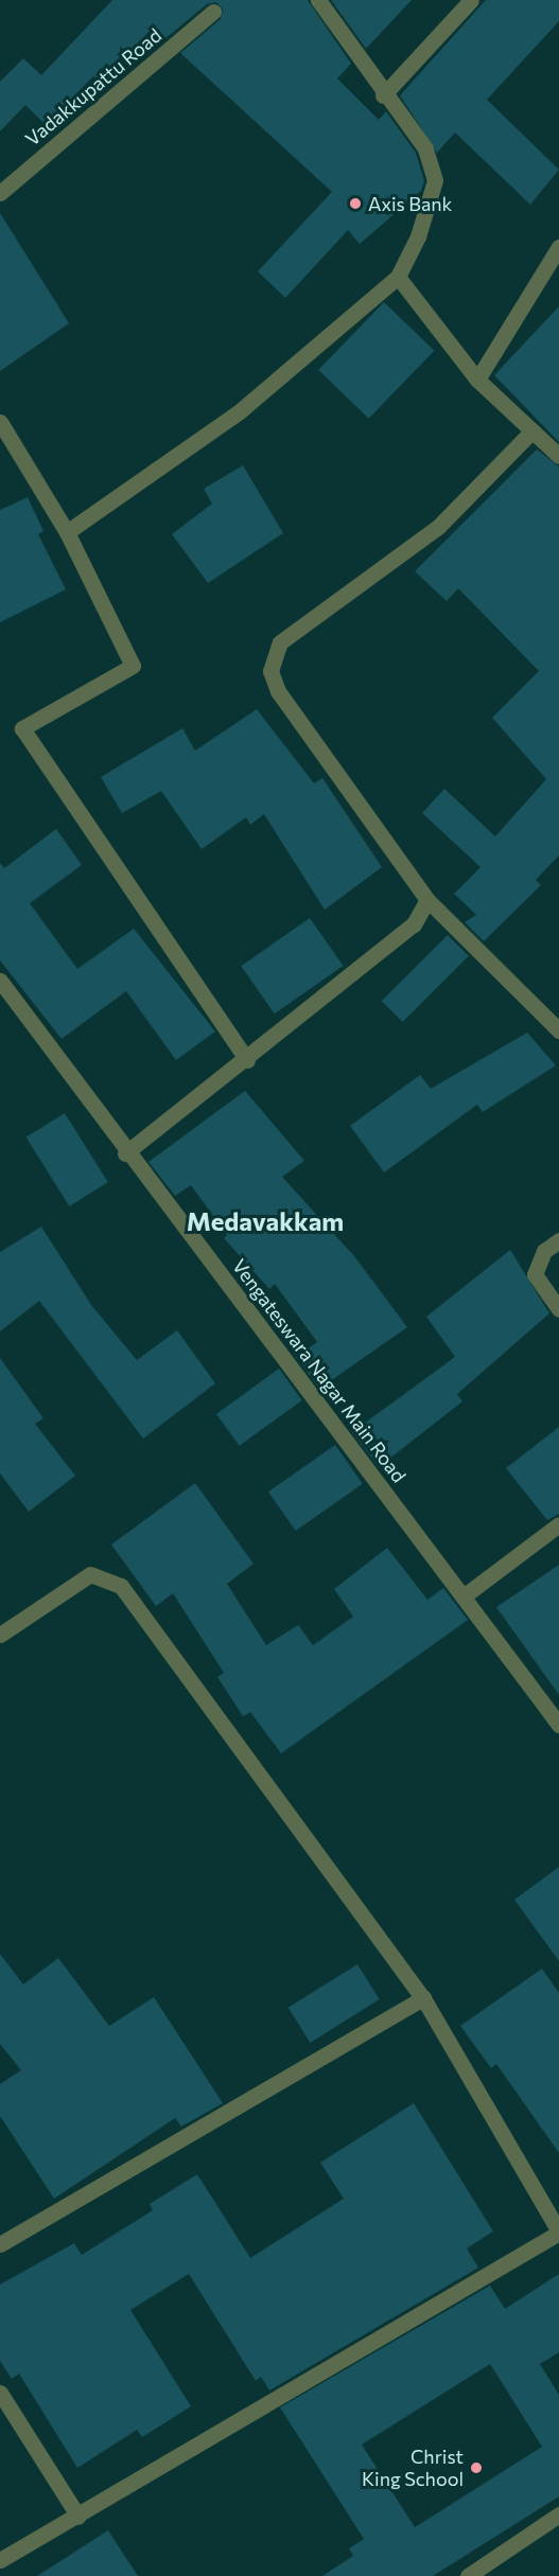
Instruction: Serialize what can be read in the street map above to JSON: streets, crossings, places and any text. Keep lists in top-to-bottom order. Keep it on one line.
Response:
{"streets":{"street":["Vadakkupattu Road","Vengateswara Nagar Main Road"]},"districts":["Medavakkam"],"places":["Axis Bank","Christ King School"]}
